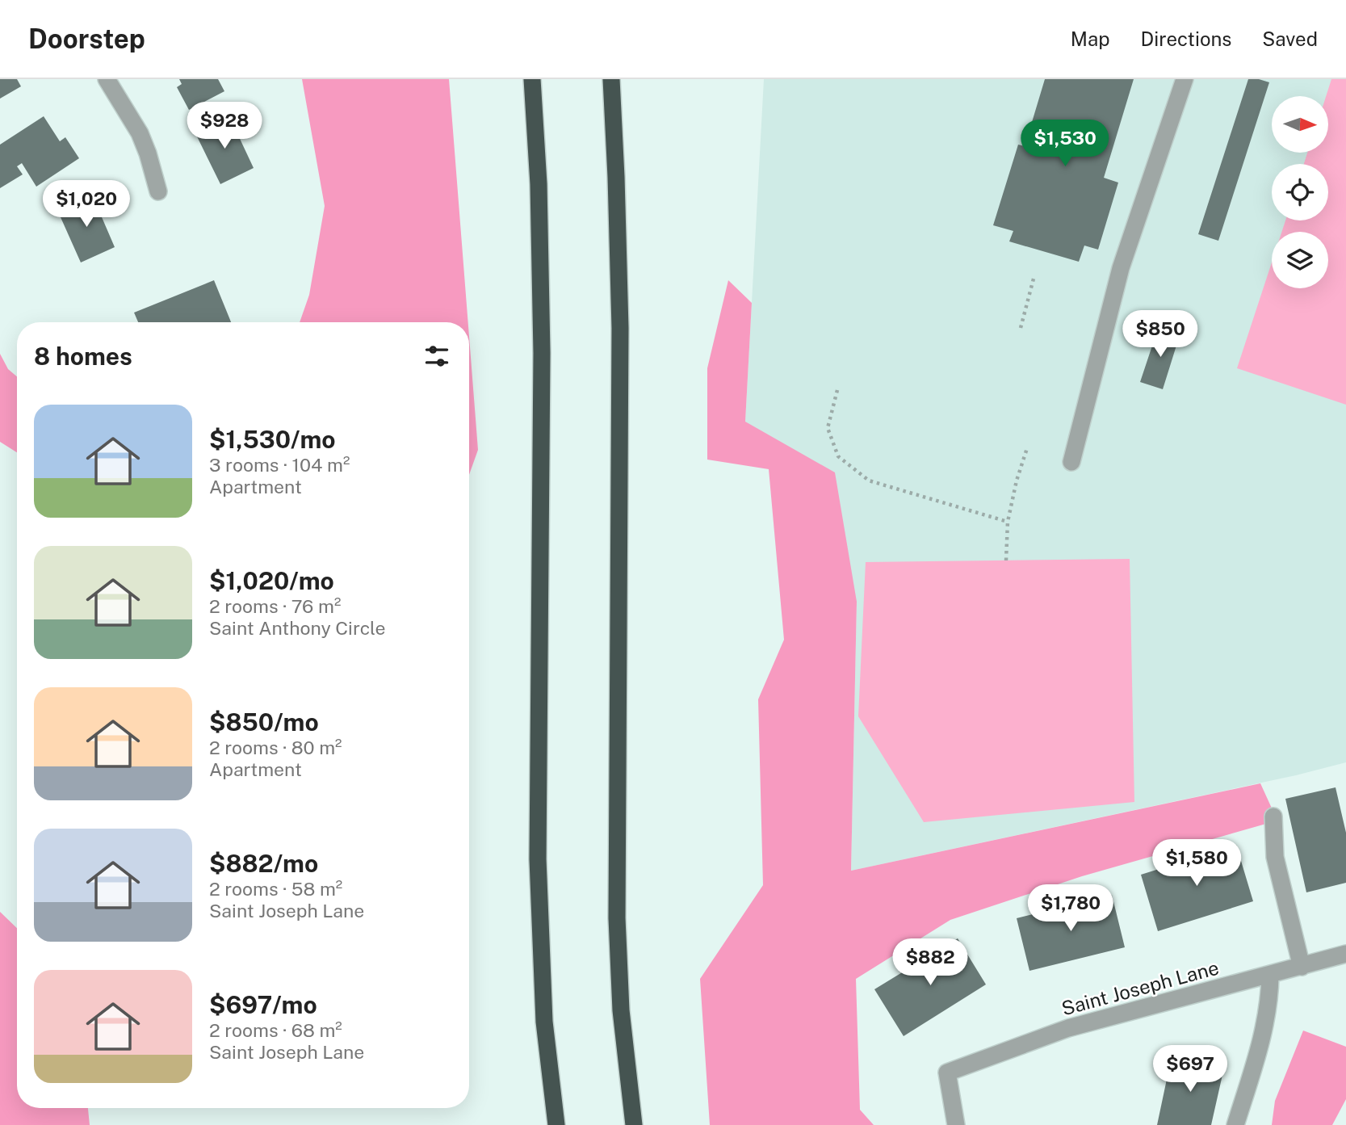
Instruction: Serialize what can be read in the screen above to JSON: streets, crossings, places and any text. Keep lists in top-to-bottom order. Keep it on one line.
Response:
{"streets":{"street":["Saint Joseph Lane"]},"north":"right","page":{"header":"Doorstep","nav":["Map","Directions","Saved"],"price":["$928","$1,530","$1,020","$850","$1,580","$1,780","$882","$697"],"heading":"8 homes","list":[{"name":"$1,530/mo","note":"3 rooms · 104 m² · Apartment"},{"name":"$1,020/mo","note":"2 rooms · 76 m² · Saint Anthony Circle"},{"name":"$850/mo","note":"2 rooms · 80 m² · Apartment"},{"name":"$882/mo","note":"2 rooms · 58 m² · Saint Joseph Lane"},{"name":"$697/mo","note":"2 rooms · 68 m² · Saint Joseph Lane"}]}}
